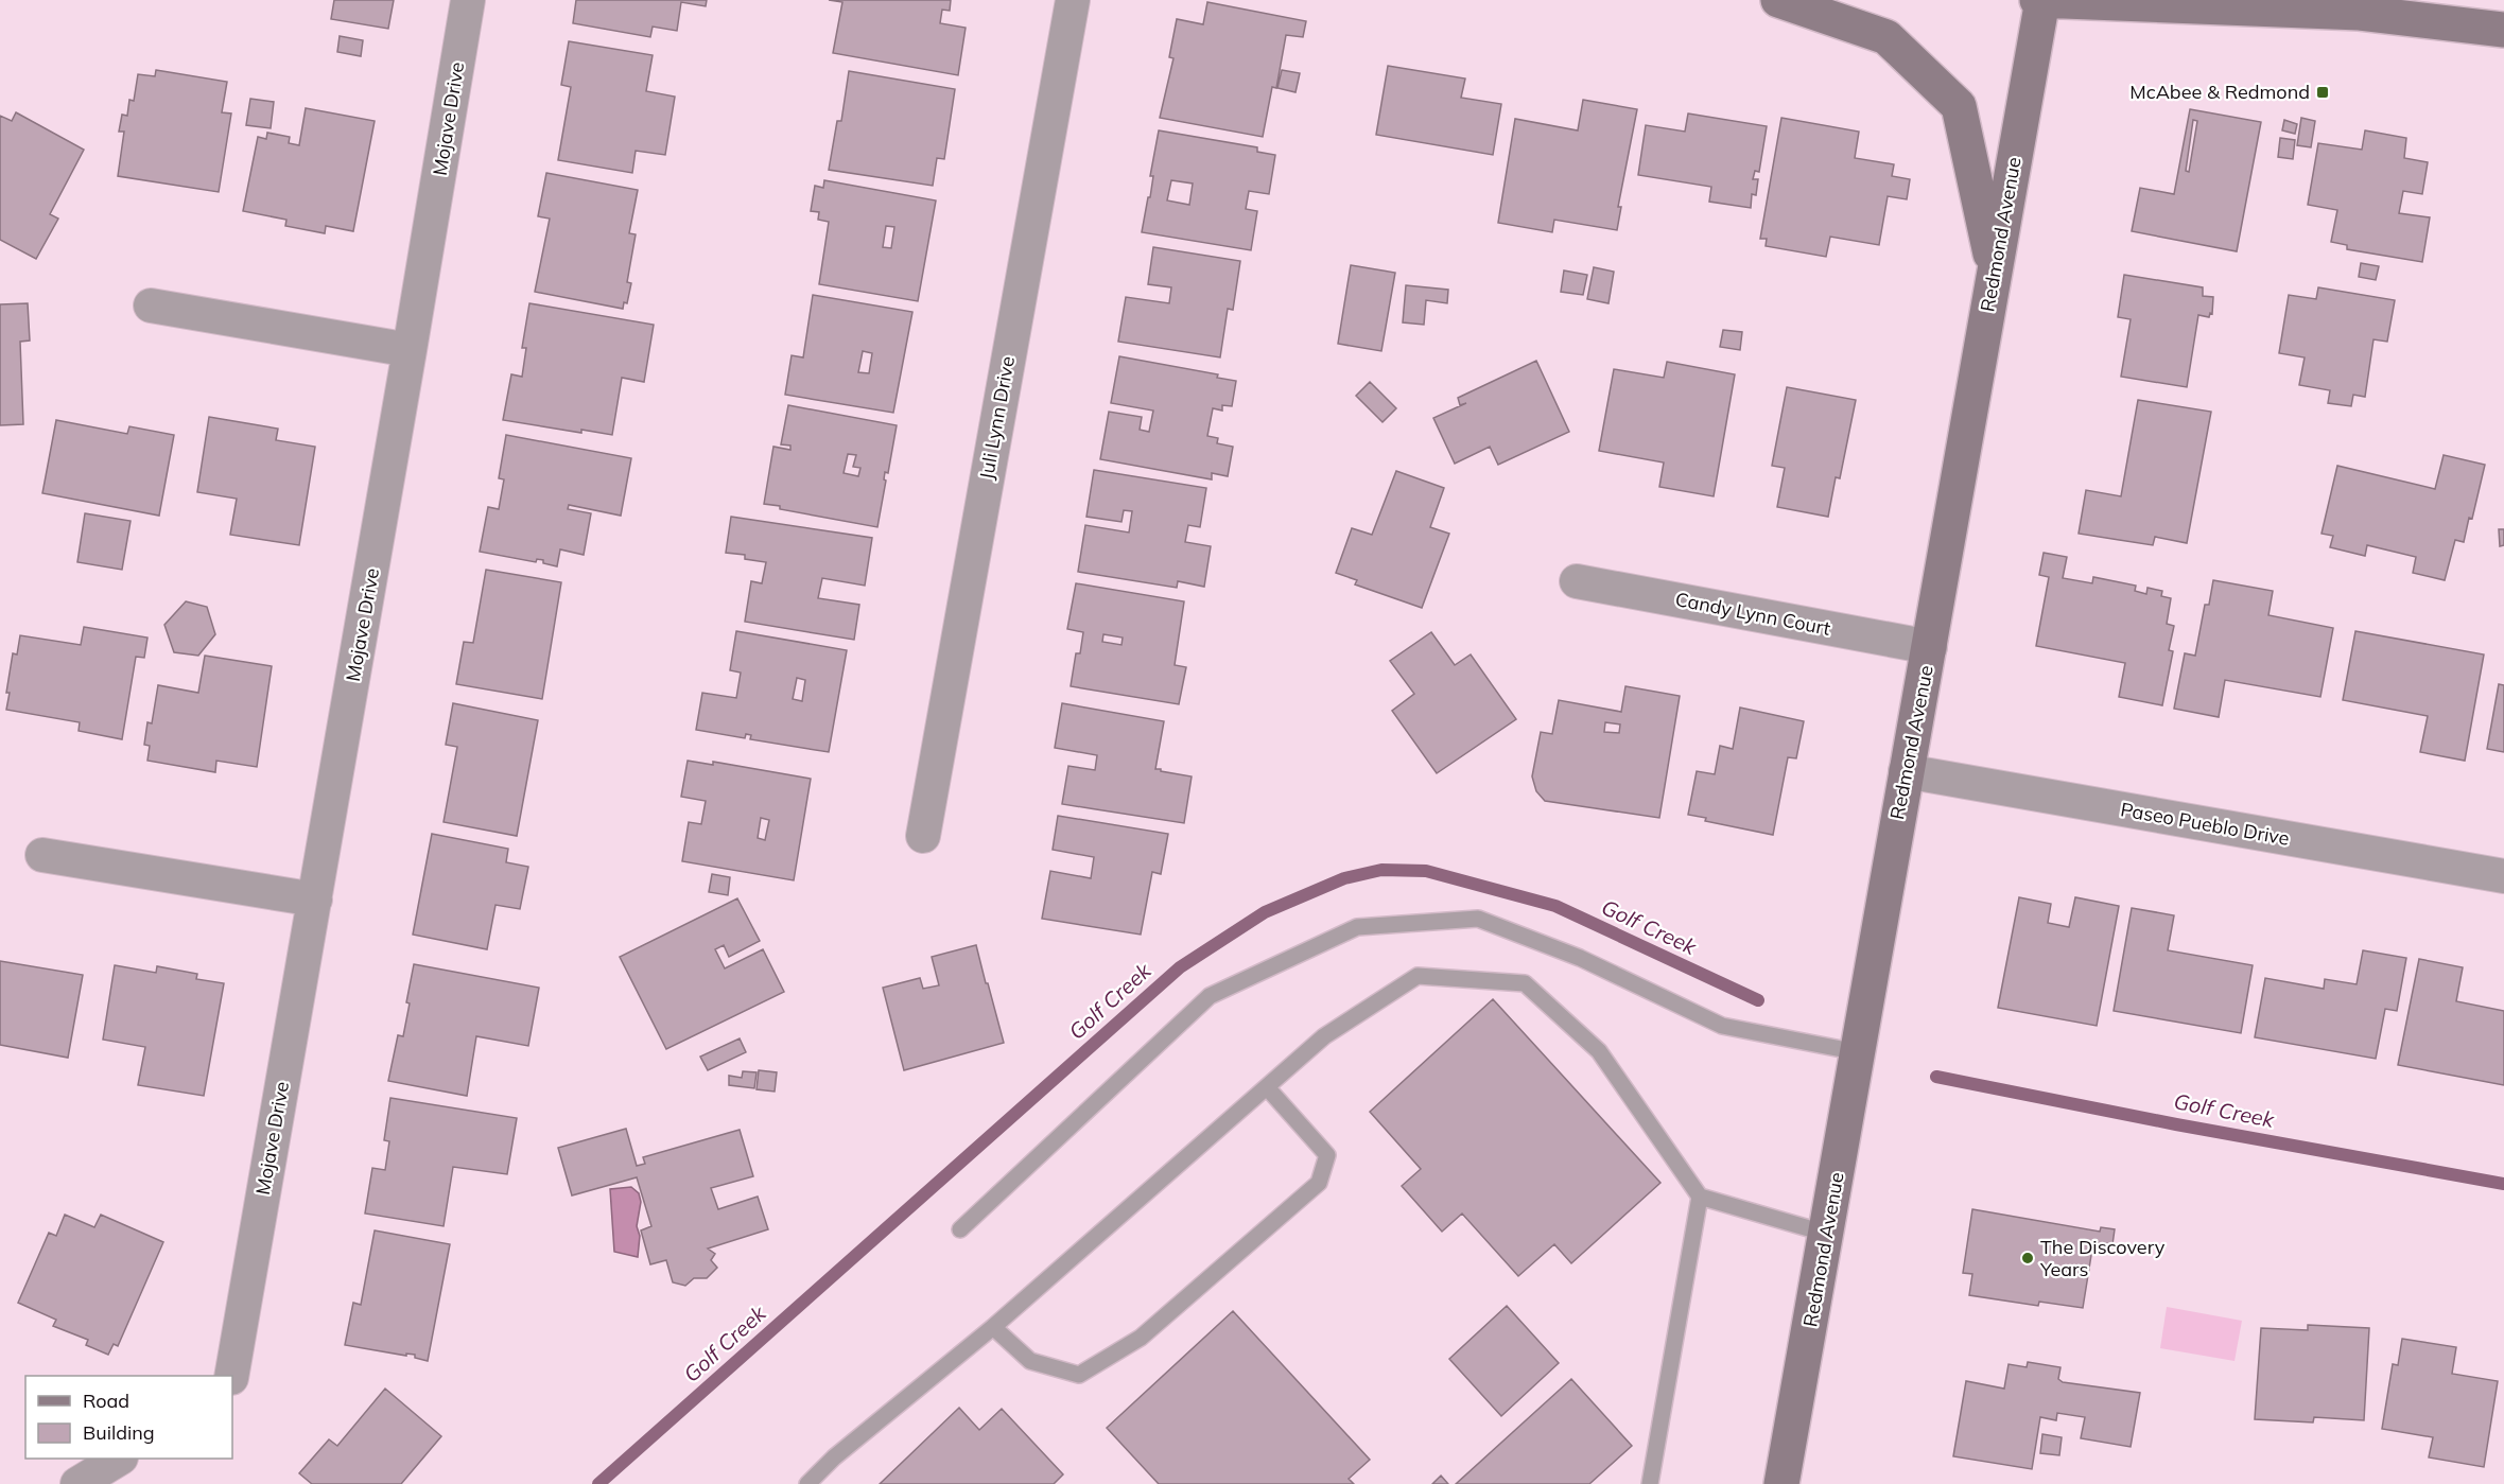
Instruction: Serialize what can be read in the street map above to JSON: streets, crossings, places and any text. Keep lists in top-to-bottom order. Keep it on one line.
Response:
{"streets":{"street":["Mojave Drive","Redmond Avenue","Juli Lynn Drive","Candy Lynn Court","Paseo Pueblo Drive"]},"crossings":[["Redmond Avenue","Candy Lynn Court"],["Redmond Avenue","Paseo Pueblo Drive"]],"water":["Golf Creek"],"places":{"transit":["McAbee & Redmond"],"other":["The Discovery Years"]},"legend":["Road","Building"]}
